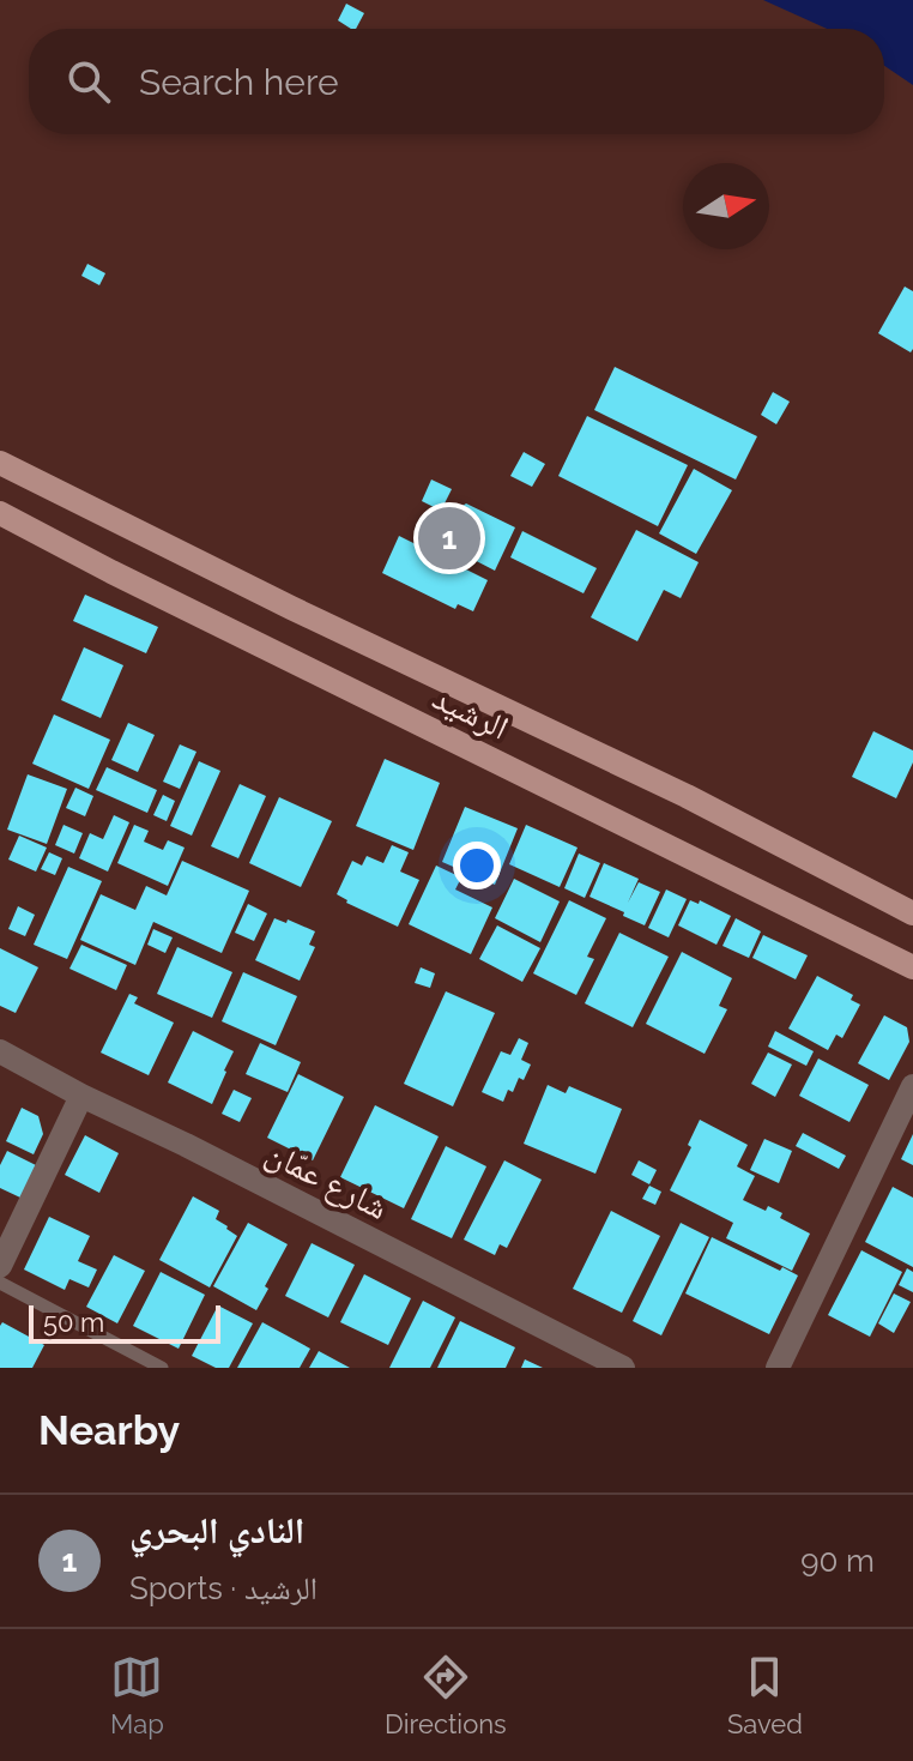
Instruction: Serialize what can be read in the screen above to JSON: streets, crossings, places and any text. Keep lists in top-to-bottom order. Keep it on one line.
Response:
{"streets":{"main road":["الرشيد"],"street":["شارع عمّان"]},"scale_bar":"50 m","north":"right","page":{"search":"Search here","pins":"1","scale":"50 m","heading":"Nearby","list":[{"mark":"1","name":"النادي البحري","note":"Sports · الرشيد","value":"90 m"}],"nav":["Map","Directions","Saved"]}}
